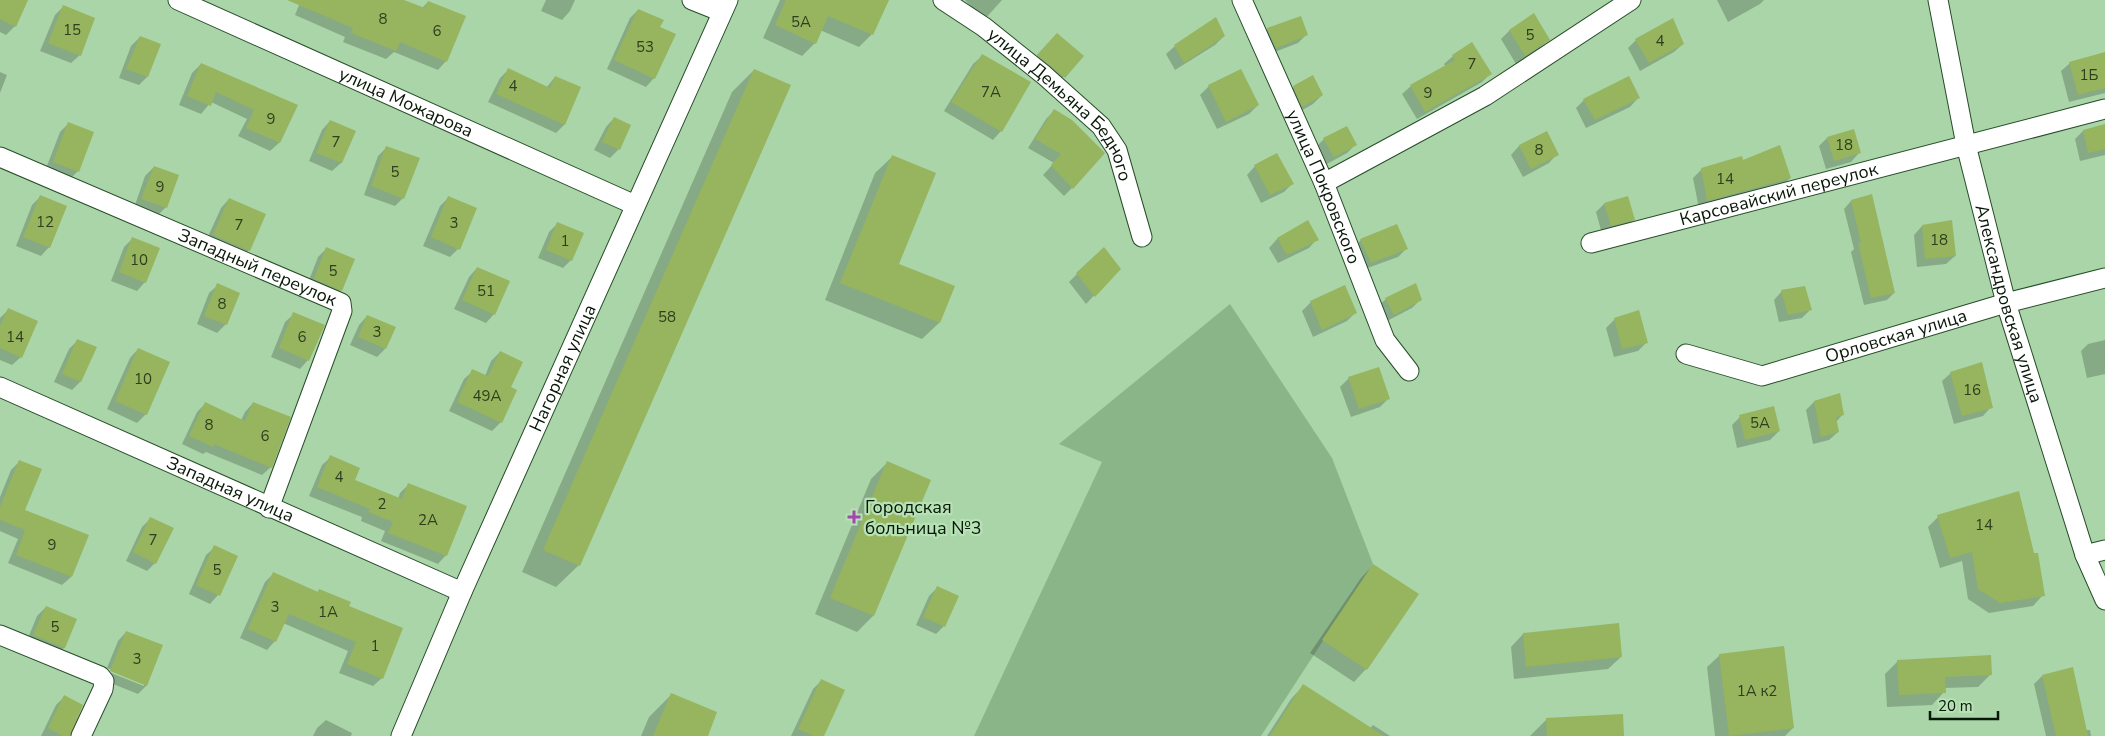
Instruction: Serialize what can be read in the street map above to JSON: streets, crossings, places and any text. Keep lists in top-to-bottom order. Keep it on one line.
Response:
{"streets":{"street":["улица Можарова","улица Демьяна Бедного","улица Покровского","Карсовайский переулок","Западный переулок","Александровская улица","Орловская улица","Нагорная улица","Западная улица"]},"crossings":[["улица Можарова","Нагорная улица"],["Карсовайский переулок","Александровская улица"],["Западный переулок","Западная улица"],["Александровская улица","Орловская улица"],["Нагорная улица","Западная улица"]],"places":{"health":["Городская больница №3"]},"house_numbers":["8","5А","15","6","5","4","53","7","1Б","4","7А","9","9","7","18","8","5","14","9","12","3","7","18","1","10","5","51","8","58","3","14","6","10","16","49А","5А","8","6","4","2","2А","14","7","9","5","3","1А","5","1","3","1А к2"],"scale_bar":"20 m"}
